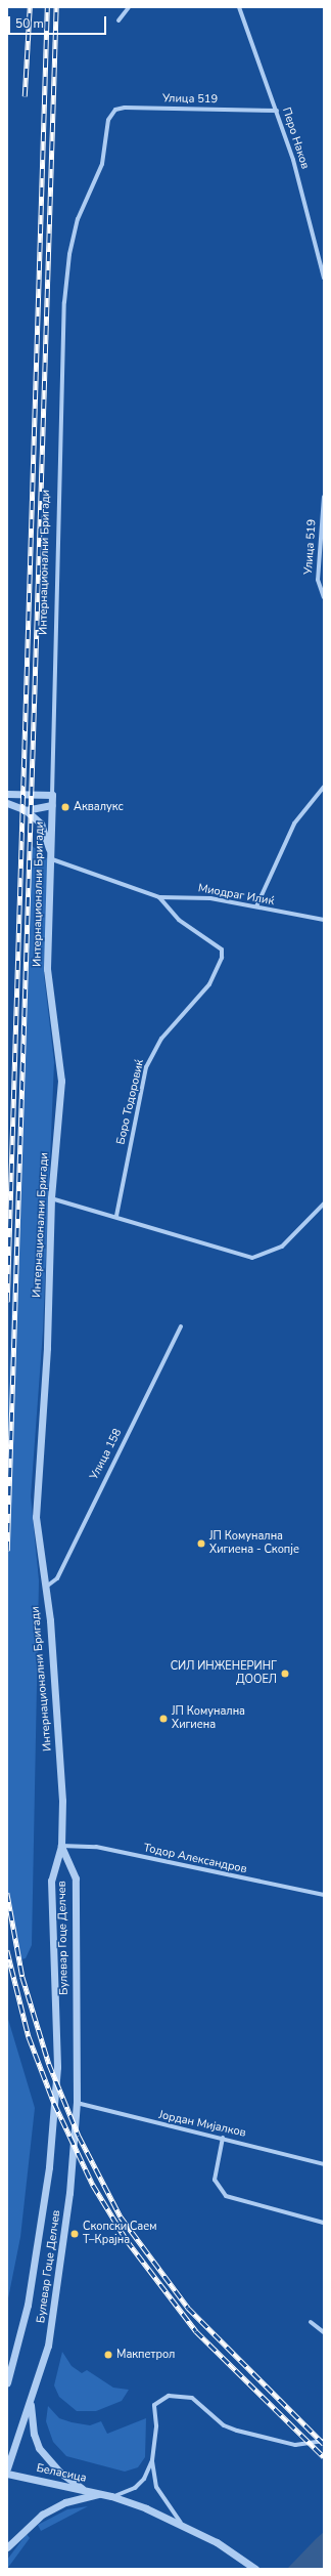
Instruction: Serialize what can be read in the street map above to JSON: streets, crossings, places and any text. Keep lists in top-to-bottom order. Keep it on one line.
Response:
{"streets":{"street":["Улица 519","Перо Наков","Интернационални Бригади","Миодраг Илиќ","Боро Тодоровиќ","Улица 158","Тодор Александров","Булевар Гоце Делчев","Јордан Мијалков","Беласица"]},"crossings":[["Улица 519","Перо Наков"],["Улица 519","Интернационални Бригади"],["Интернационални Бригади","Миодраг Илиќ"],["Интернационални Бригади","Улица 158"],["Интернационални Бригади","Тодор Александров"],["Интернационални Бригади","Булевар Гоце Делчев"],["Миодраг Илиќ","Боро Тодоровиќ"],["Тодор Александров","Булевар Гоце Делчев"],["Булевар Гоце Делчев","Јордан Мијалков"]],"places":["Аквалукс","ЈП Комунална Хигиена - Скопје","СИЛ ИНЖЕНЕРИНГ ДООЕЛ","ЈП Комунална Хигиена","Скопски Саем Т–Крајна","Макпетрол"],"scale_bar":"50 m"}
